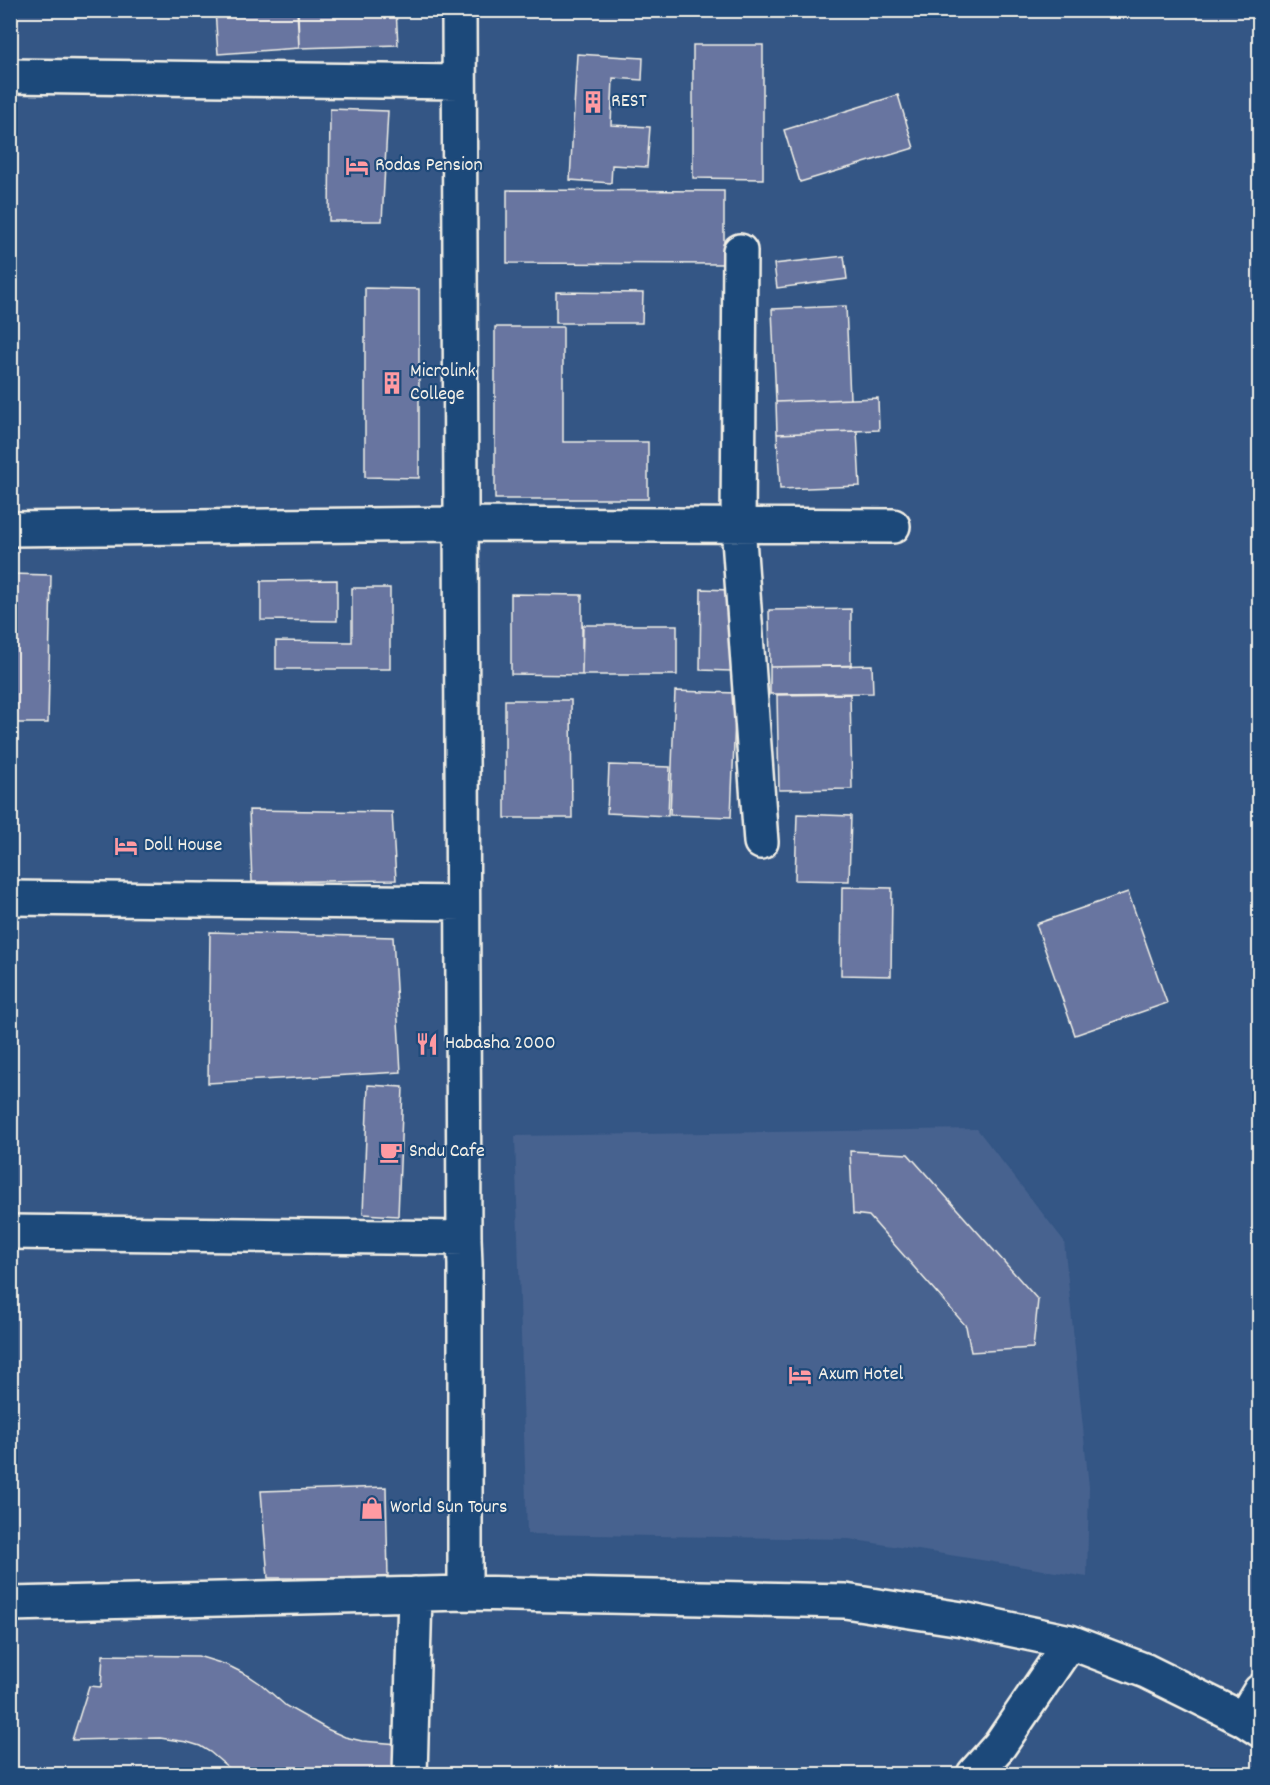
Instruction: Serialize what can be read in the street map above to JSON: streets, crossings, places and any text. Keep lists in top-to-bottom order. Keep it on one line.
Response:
{"places":{"building":["REST","Microlink College"],"hotel":["Rodas Pension","Doll House","Axum Hotel"],"restaurant":["Habasha 2000"],"cafe":["Sndu Cafe"],"shop":["World Sun Tours"]}}
